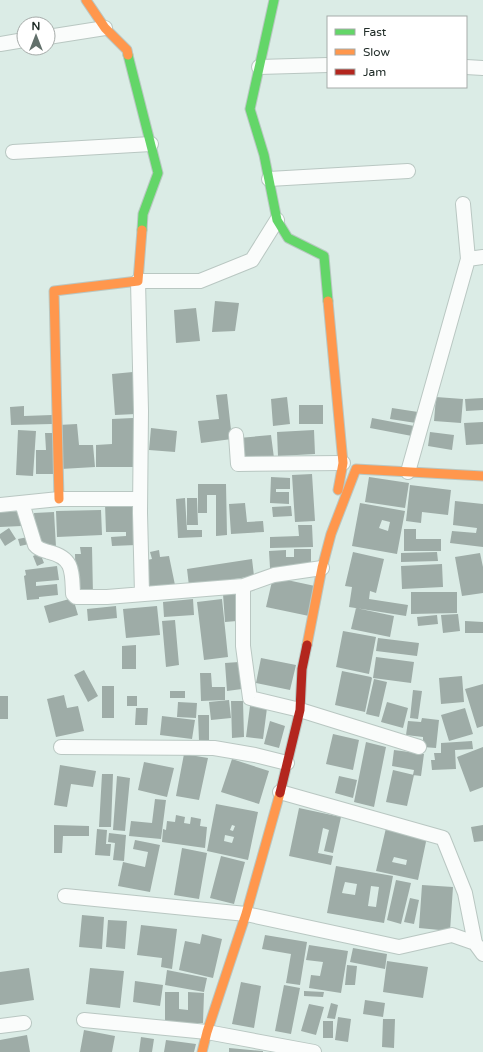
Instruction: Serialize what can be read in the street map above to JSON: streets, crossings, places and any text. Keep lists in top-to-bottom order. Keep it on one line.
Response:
{"legend":["Fast","Slow","Jam"],"north":"top"}
